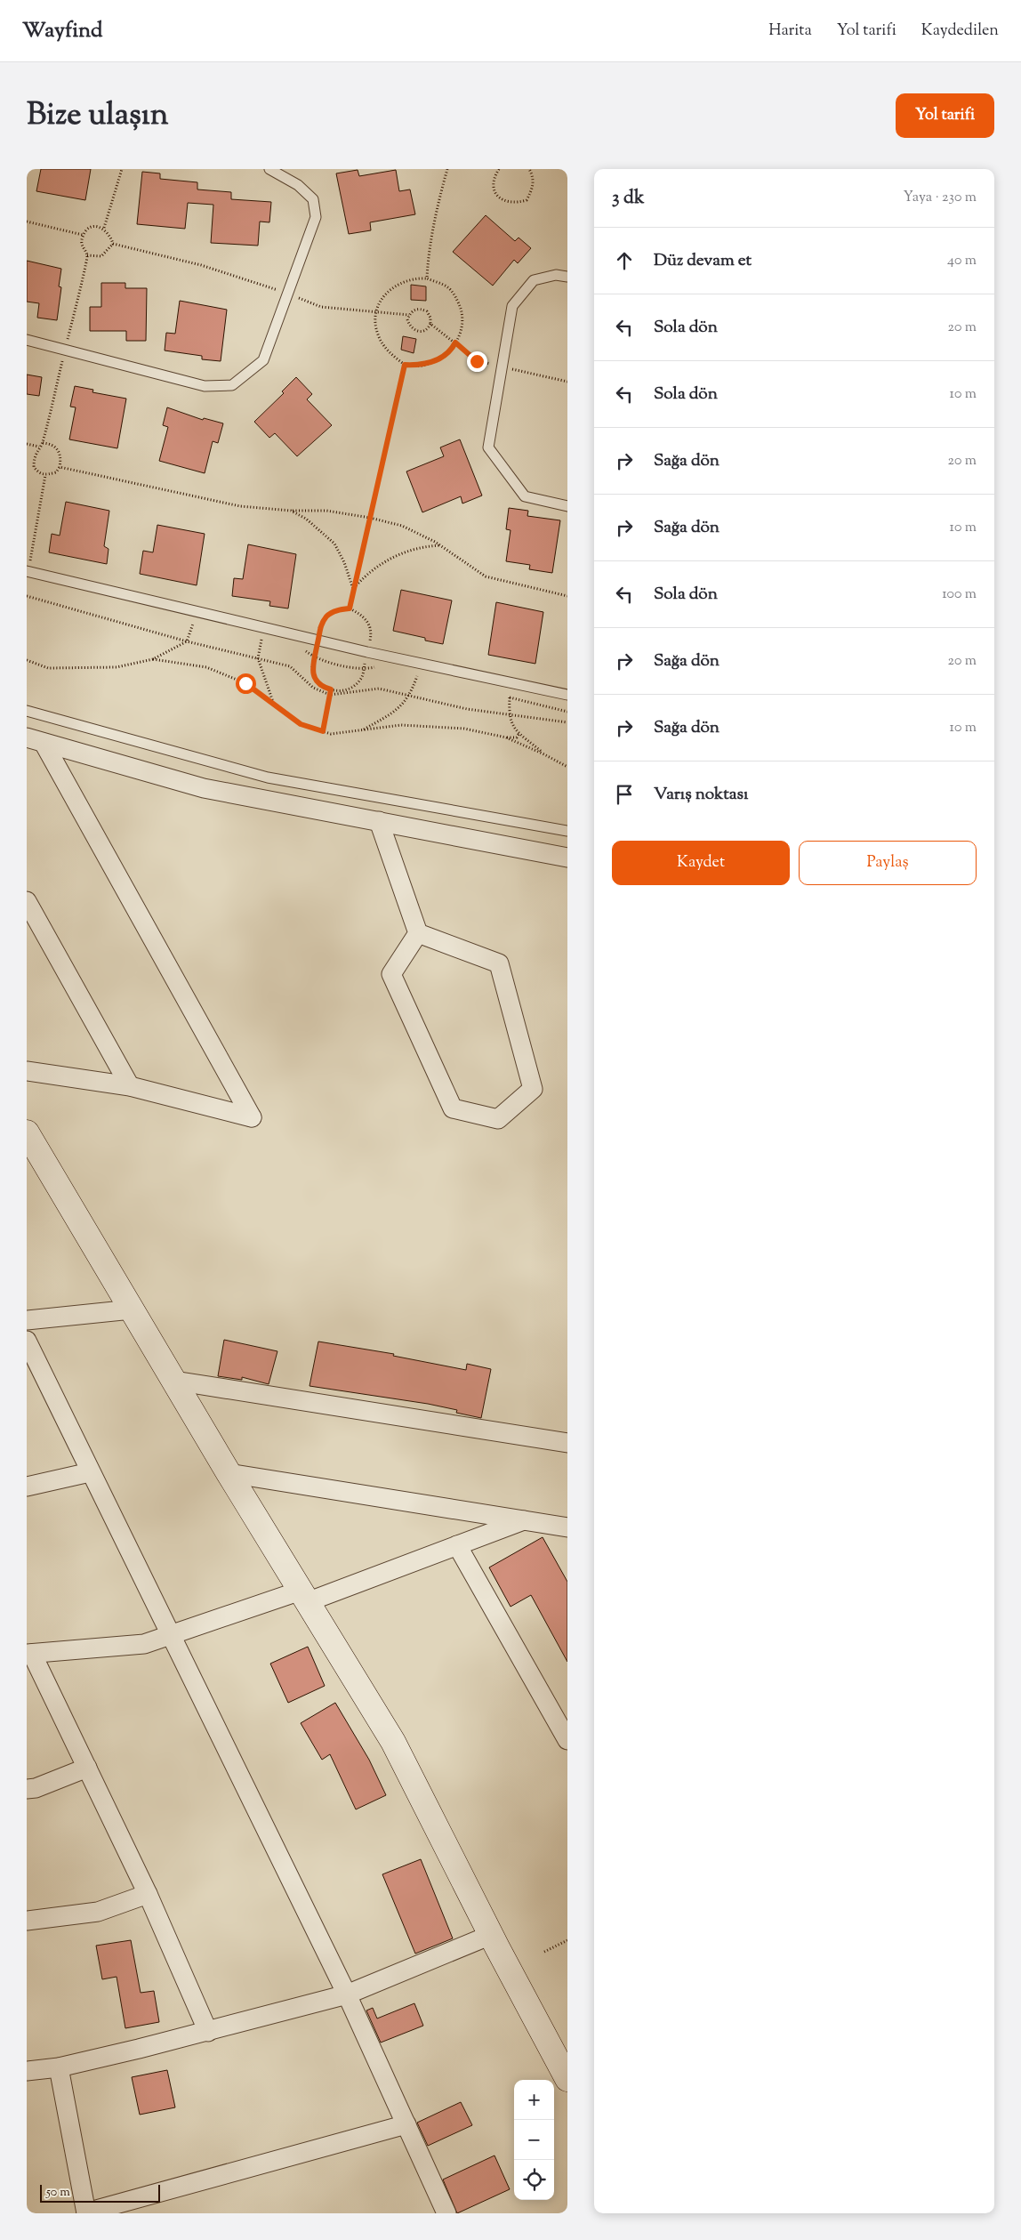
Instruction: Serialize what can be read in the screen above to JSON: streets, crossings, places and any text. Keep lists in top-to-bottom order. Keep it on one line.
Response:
{"scale_bar":"50 m","page":{"header":"Wayfind","nav":["Harita","Yol tarifi","Kaydedilen"],"title":"Bize ulaşın","buttons":["Yol tarifi",["Kaydet","Paylaş"]],"heading":["3 dk","Yaya · 230 m"],"list":[["Düz devam et","40 m"],["Sola dön","20 m"],["Sola dön","10 m"],["Sağa dön","20 m"],["Sağa dön","10 m"],["Sola dön","100 m"],["Sağa dön","20 m"],["Sağa dön","10 m"],"Varış noktası"],"map_buttons":["+","−"],"scale":"50 m"}}
